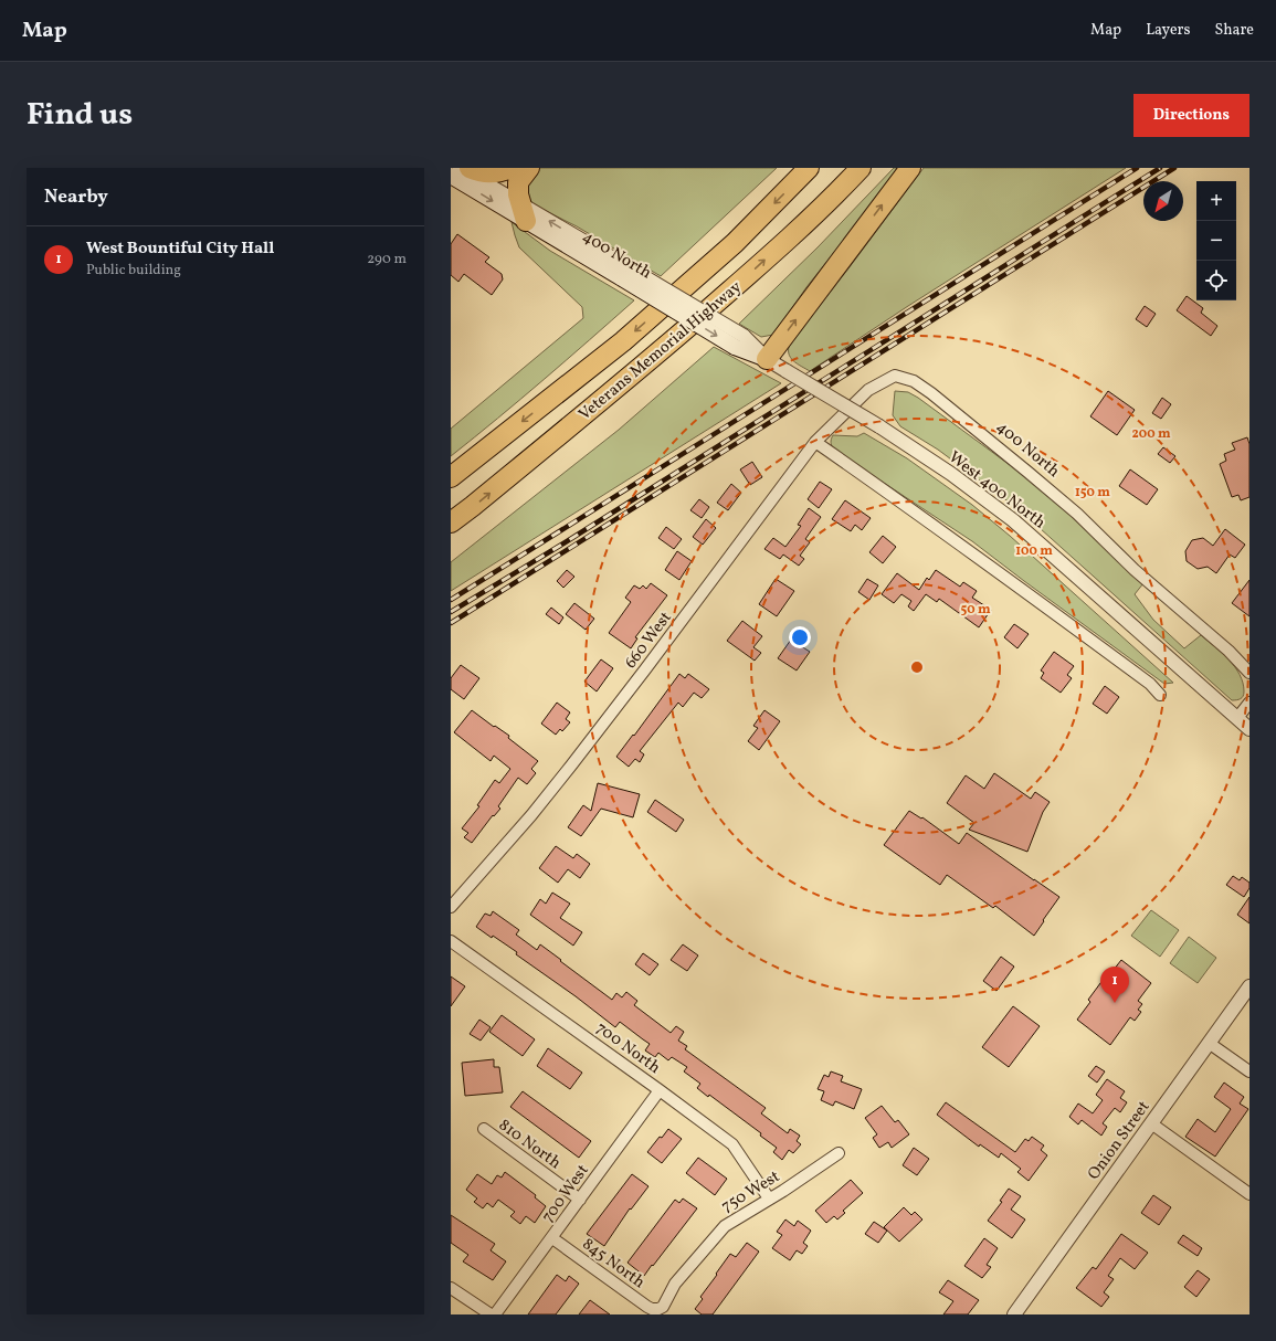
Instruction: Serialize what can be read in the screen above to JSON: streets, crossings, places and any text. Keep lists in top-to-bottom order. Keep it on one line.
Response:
{"streets":{"highway":["Veterans Memorial Highway"],"main road":["400 North"],"street":["West 400 North","660 West","700 North","Onion Street","810 North","750 West","700 West","845 North"]},"crossings":[["400 North","West 400 North"],["400 North","660 West"],["700 North","750 West"],["700 North","700 West"],["810 North","700 West"],["750 West","845 North"],["700 West","845 North"]],"north":"bottom left","page":{"header":"Map","nav":["Map","Layers","Share"],"title":"Find us","buttons":"Directions","heading":"Nearby","map_buttons":["+","−"],"list":[{"mark":"1","name":"West Bountiful City Hall","note":"Public building","value":"290 m"}],"pins":"1"},"rings":["200 m","150 m","100 m","50 m"]}
